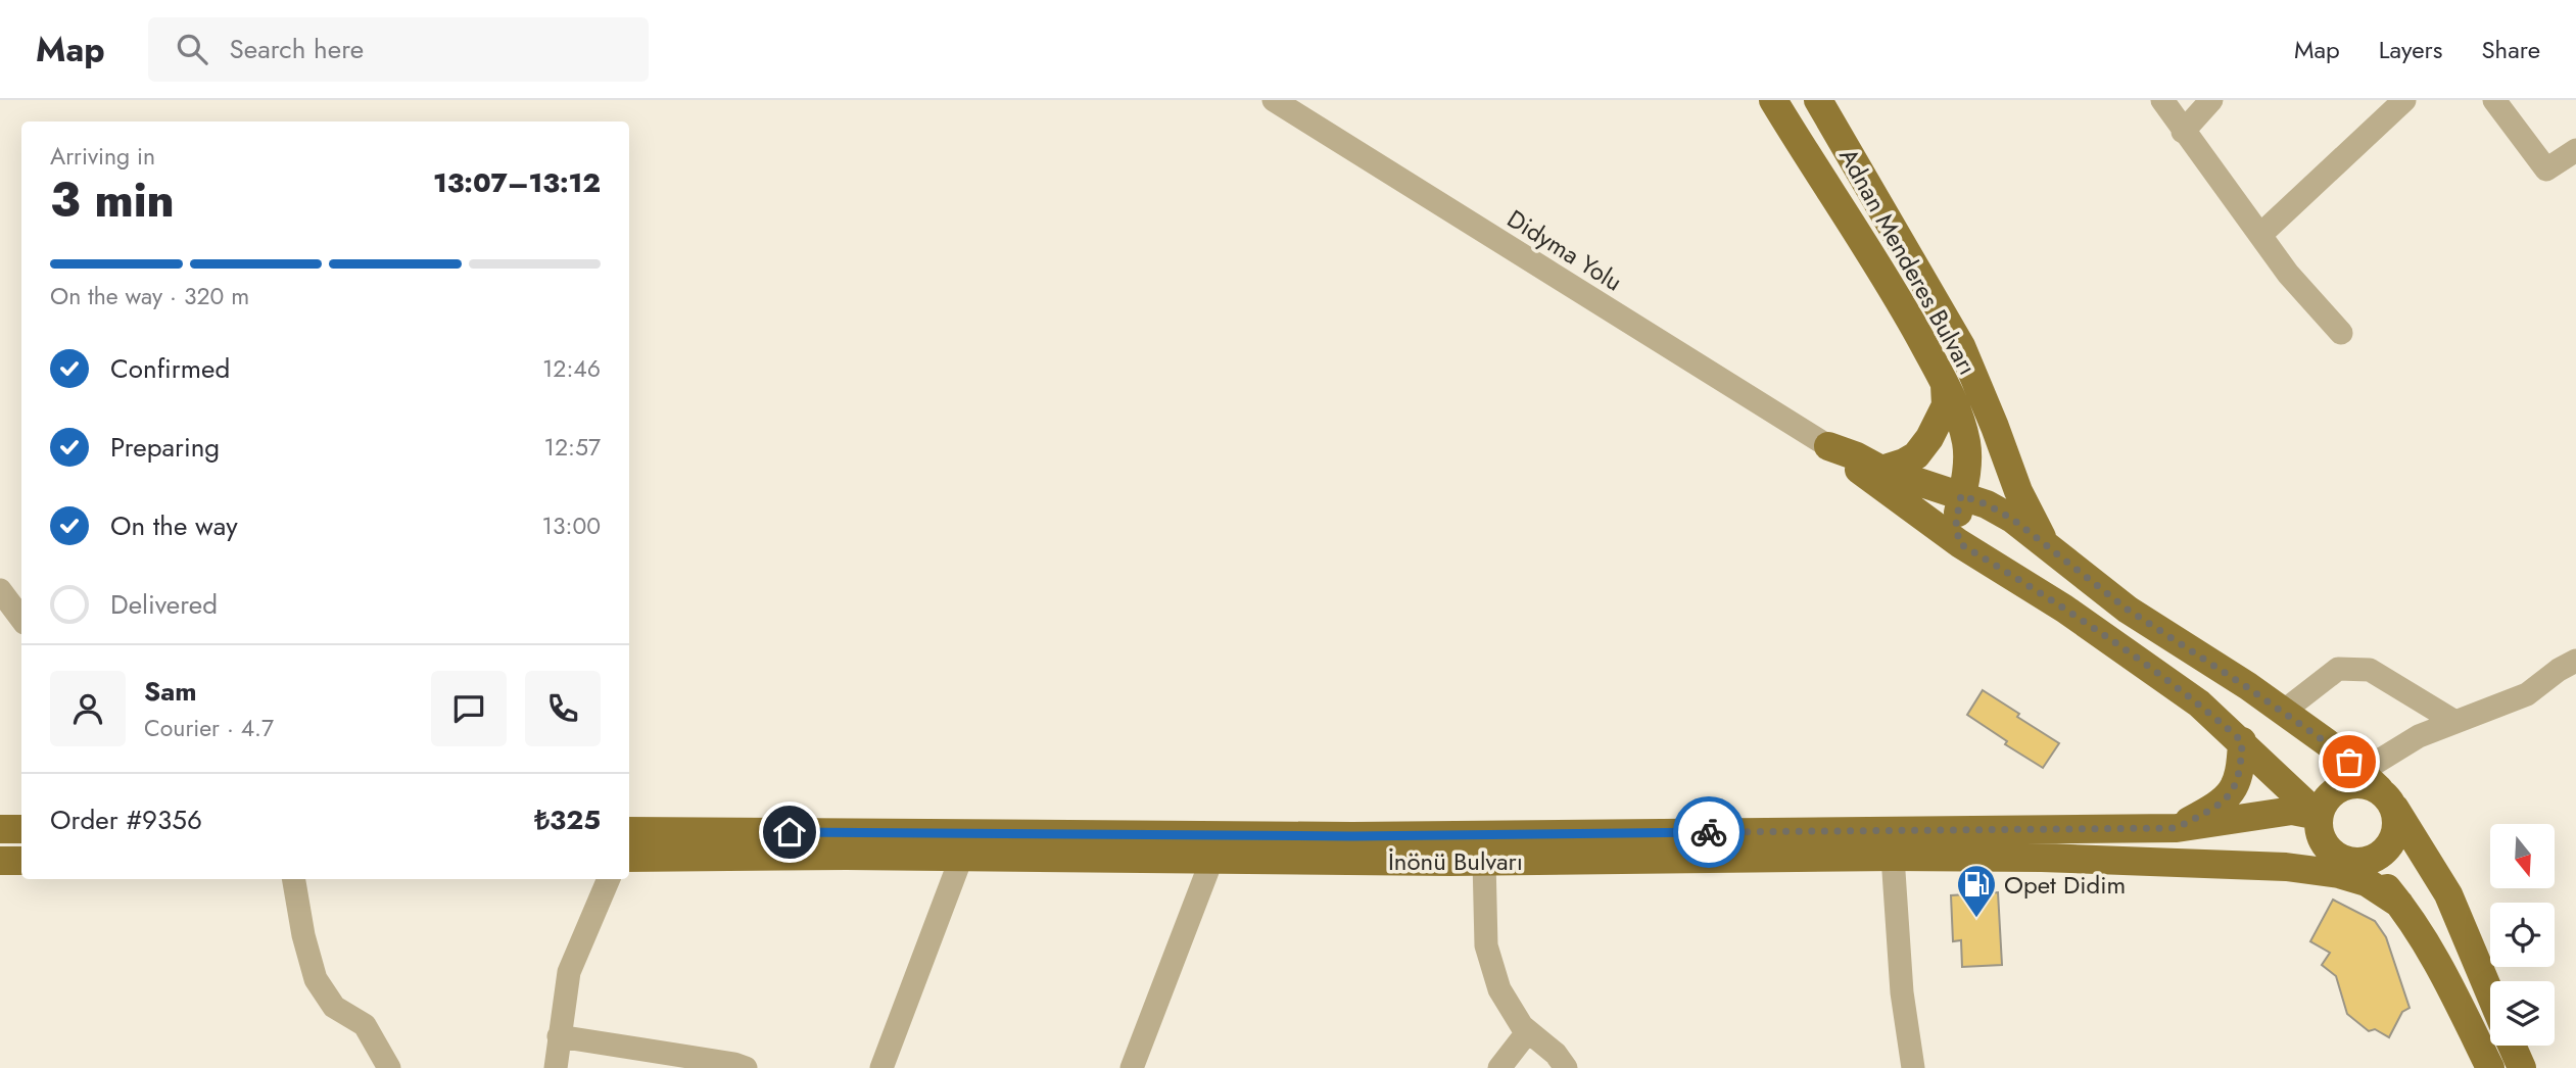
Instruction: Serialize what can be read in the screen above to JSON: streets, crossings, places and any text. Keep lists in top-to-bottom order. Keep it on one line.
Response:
{"streets":{"main road":["Adnan Menderes Bulvarı","İnönü Bulvarı"],"street":["Didyma Yolu"]},"places":{"fuel station":["Opet Didim"]},"north":"bottom","page":{"header":"Map","search":"Search here","nav":["Map","Layers","Share"],"heading":["3 min","Arriving in","13:07–13:12"],"panel":["Sam","Courier · 4.7","Order #9356","₺325"],"bar":"On the way · 320 m","list":[["Confirmed","12:46"],["Preparing","12:57"],["On the way","13:00"],"Delivered"]}}
